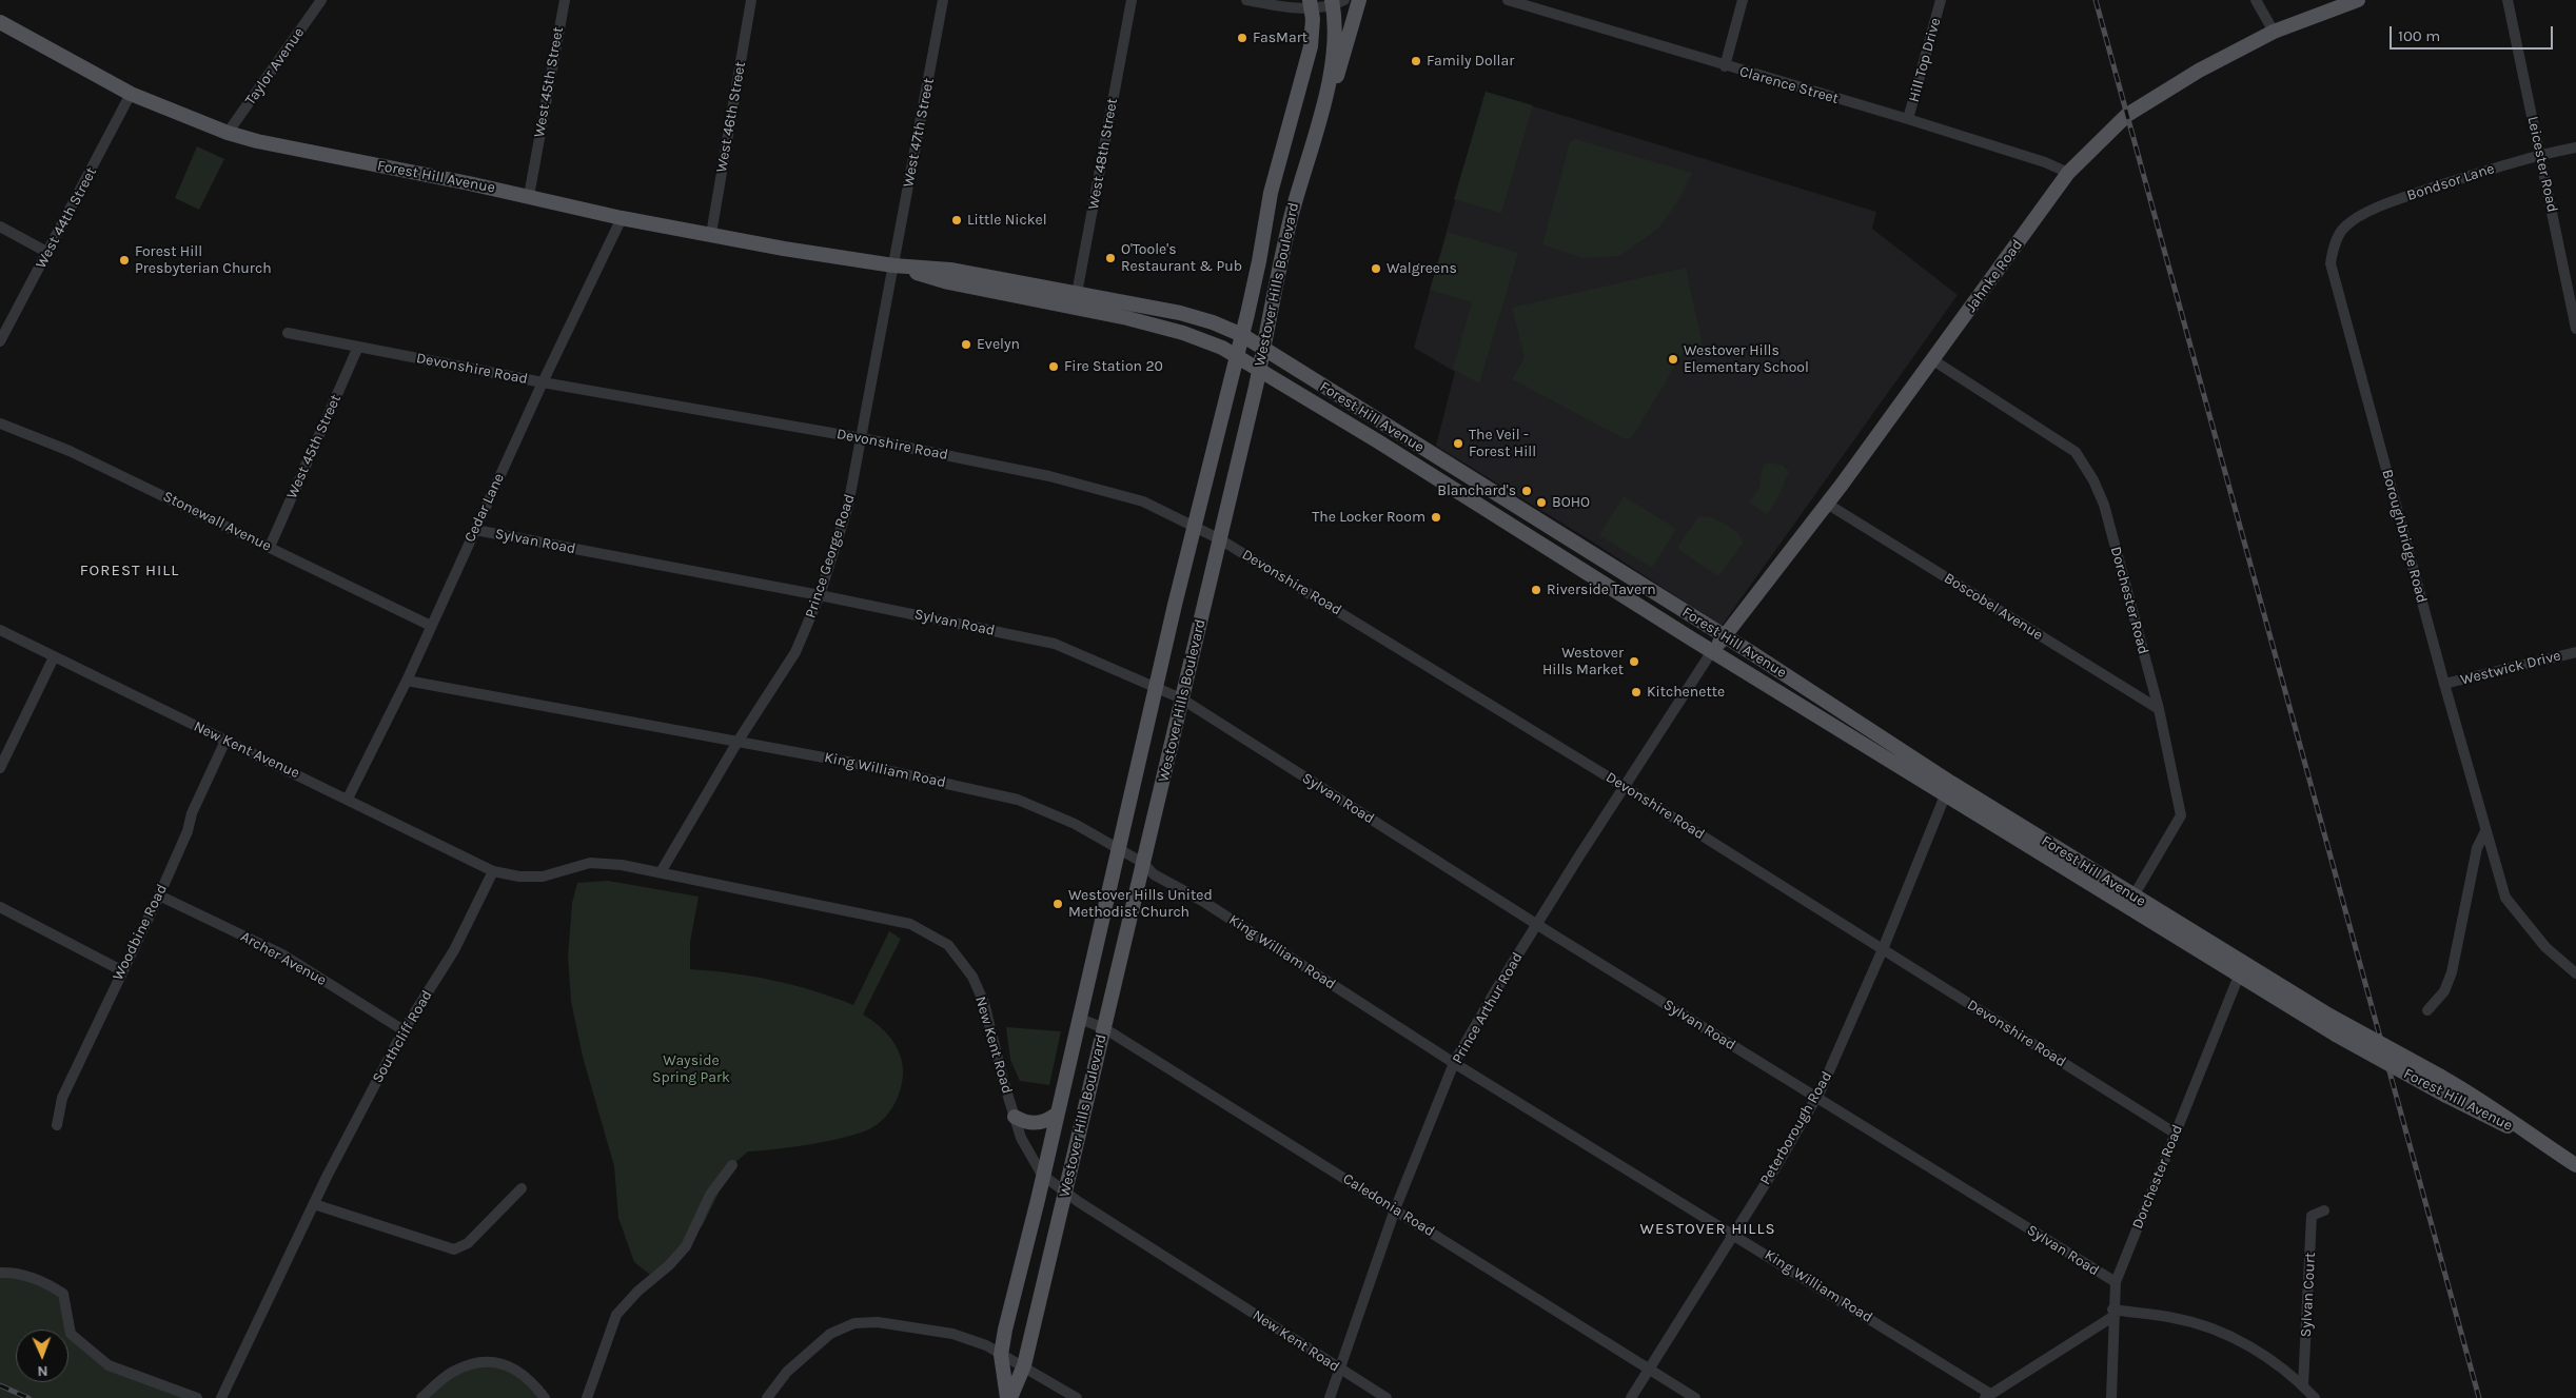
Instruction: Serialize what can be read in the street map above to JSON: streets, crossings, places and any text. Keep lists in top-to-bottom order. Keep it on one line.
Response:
{"streets":{"main road":["Forest Hill Avenue","Jahnke Road","Westover Hills Boulevard"],"street":["Hill Top Drive","Taylor Avenue","West 45th Street","Clarence Street","West 46th Street","West 47th Street","West 48th Street","Leicester Road","Bondsor Lane","West 44th Street","Devonshire Road","Cedar Lane","Stonewall Avenue","Boroughbridge Road","Sylvan Road","Prince George Road","Dorchester Road","Boscobel Avenue","Westwick Drive","New Kent Avenue","King William Road","Woodbine Road","Archer Avenue","Prince Arthur Road","Southcliff Road","New Kent Road","Peterborough Road","Caledonia Road","Sylvan Court"]},"crossings":[["Hill Top Drive","Clarence Street"],["Taylor Avenue","Forest Hill Avenue"],["West 45th Street","Forest Hill Avenue"],["West 45th Street","Devonshire Road"],["West 45th Street","Stonewall Avenue"],["Clarence Street","Jahnke Road"],["West 46th Street","Forest Hill Avenue"],["West 47th Street","Forest Hill Avenue"],["West 47th Street","Prince George Road"],["West 48th Street","Forest Hill Avenue"],["Leicester Road","Bondsor Lane"],["Forest Hill Avenue","West 44th Street"],["Forest Hill Avenue","Jahnke Road"],["Forest Hill Avenue","Westover Hills Boulevard"],["Forest Hill Avenue","Cedar Lane"],["Forest Hill Avenue","Prince George Road"],["Forest Hill Avenue","Dorchester Road"],["Forest Hill Avenue","Prince Arthur Road"],["Forest Hill Avenue","Peterborough Road"],["Bondsor Lane","Boroughbridge Road"],["Jahnke Road","Dorchester Road"],["Jahnke Road","Boscobel Avenue"],["Jahnke Road","Prince Arthur Road"],["Westover Hills Boulevard","Devonshire Road"],["Westover Hills Boulevard","Sylvan Road"],["Westover Hills Boulevard","King William Road"],["Westover Hills Boulevard","New Kent Road"],["Westover Hills Boulevard","Caledonia Road"],["Devonshire Road","Cedar Lane"],["Devonshire Road","Prince George Road"],["Devonshire Road","Dorchester Road"],["Devonshire Road","Prince Arthur Road"],["Devonshire Road","Peterborough Road"],["Cedar Lane","Stonewall Avenue"],["Cedar Lane","Sylvan Road"],["Cedar Lane","New Kent Avenue"],["Cedar Lane","King William Road"],["Boroughbridge Road","Westwick Drive"],["Sylvan Road","Prince George Road"],["Sylvan Road","Dorchester Road"],["Sylvan Road","Prince Arthur Road"],["Sylvan Road","Peterborough Road"],["Prince George Road","King William Road"],["Prince George Road","New Kent Road"],["Dorchester Road","Boscobel Avenue"],["New Kent Avenue","Woodbine Road"],["New Kent Avenue","Southcliff Road"],["New Kent Avenue","New Kent Road"],["King William Road","Prince Arthur Road"],["King William Road","Peterborough Road"],["Woodbine Road","Archer Avenue"],["Archer Avenue","Southcliff Road"],["Prince Arthur Road","New Kent Road"],["Prince Arthur Road","Caledonia Road"],["Southcliff Road","New Kent Road"],["Peterborough Road","Caledonia Road"]],"districts":["FOREST HILL","WESTOVER HILLS"],"parks":["Wayside Spring Park"],"places":["FasMart","Family Dollar","Little Nickel","O'Toole's Restaurant & Pub","Forest Hill Presbyterian Church","Walgreens","Evelyn","Westover Hills Elementary School","Fire Station 20","The Veil - Forest Hill","Blanchard's","BOHO","The Locker Room","Riverside Tavern","Westover Hills Market","Kitchenette","Westover Hills United Methodist Church"],"scale_bar":"100 m","north":"bottom"}
